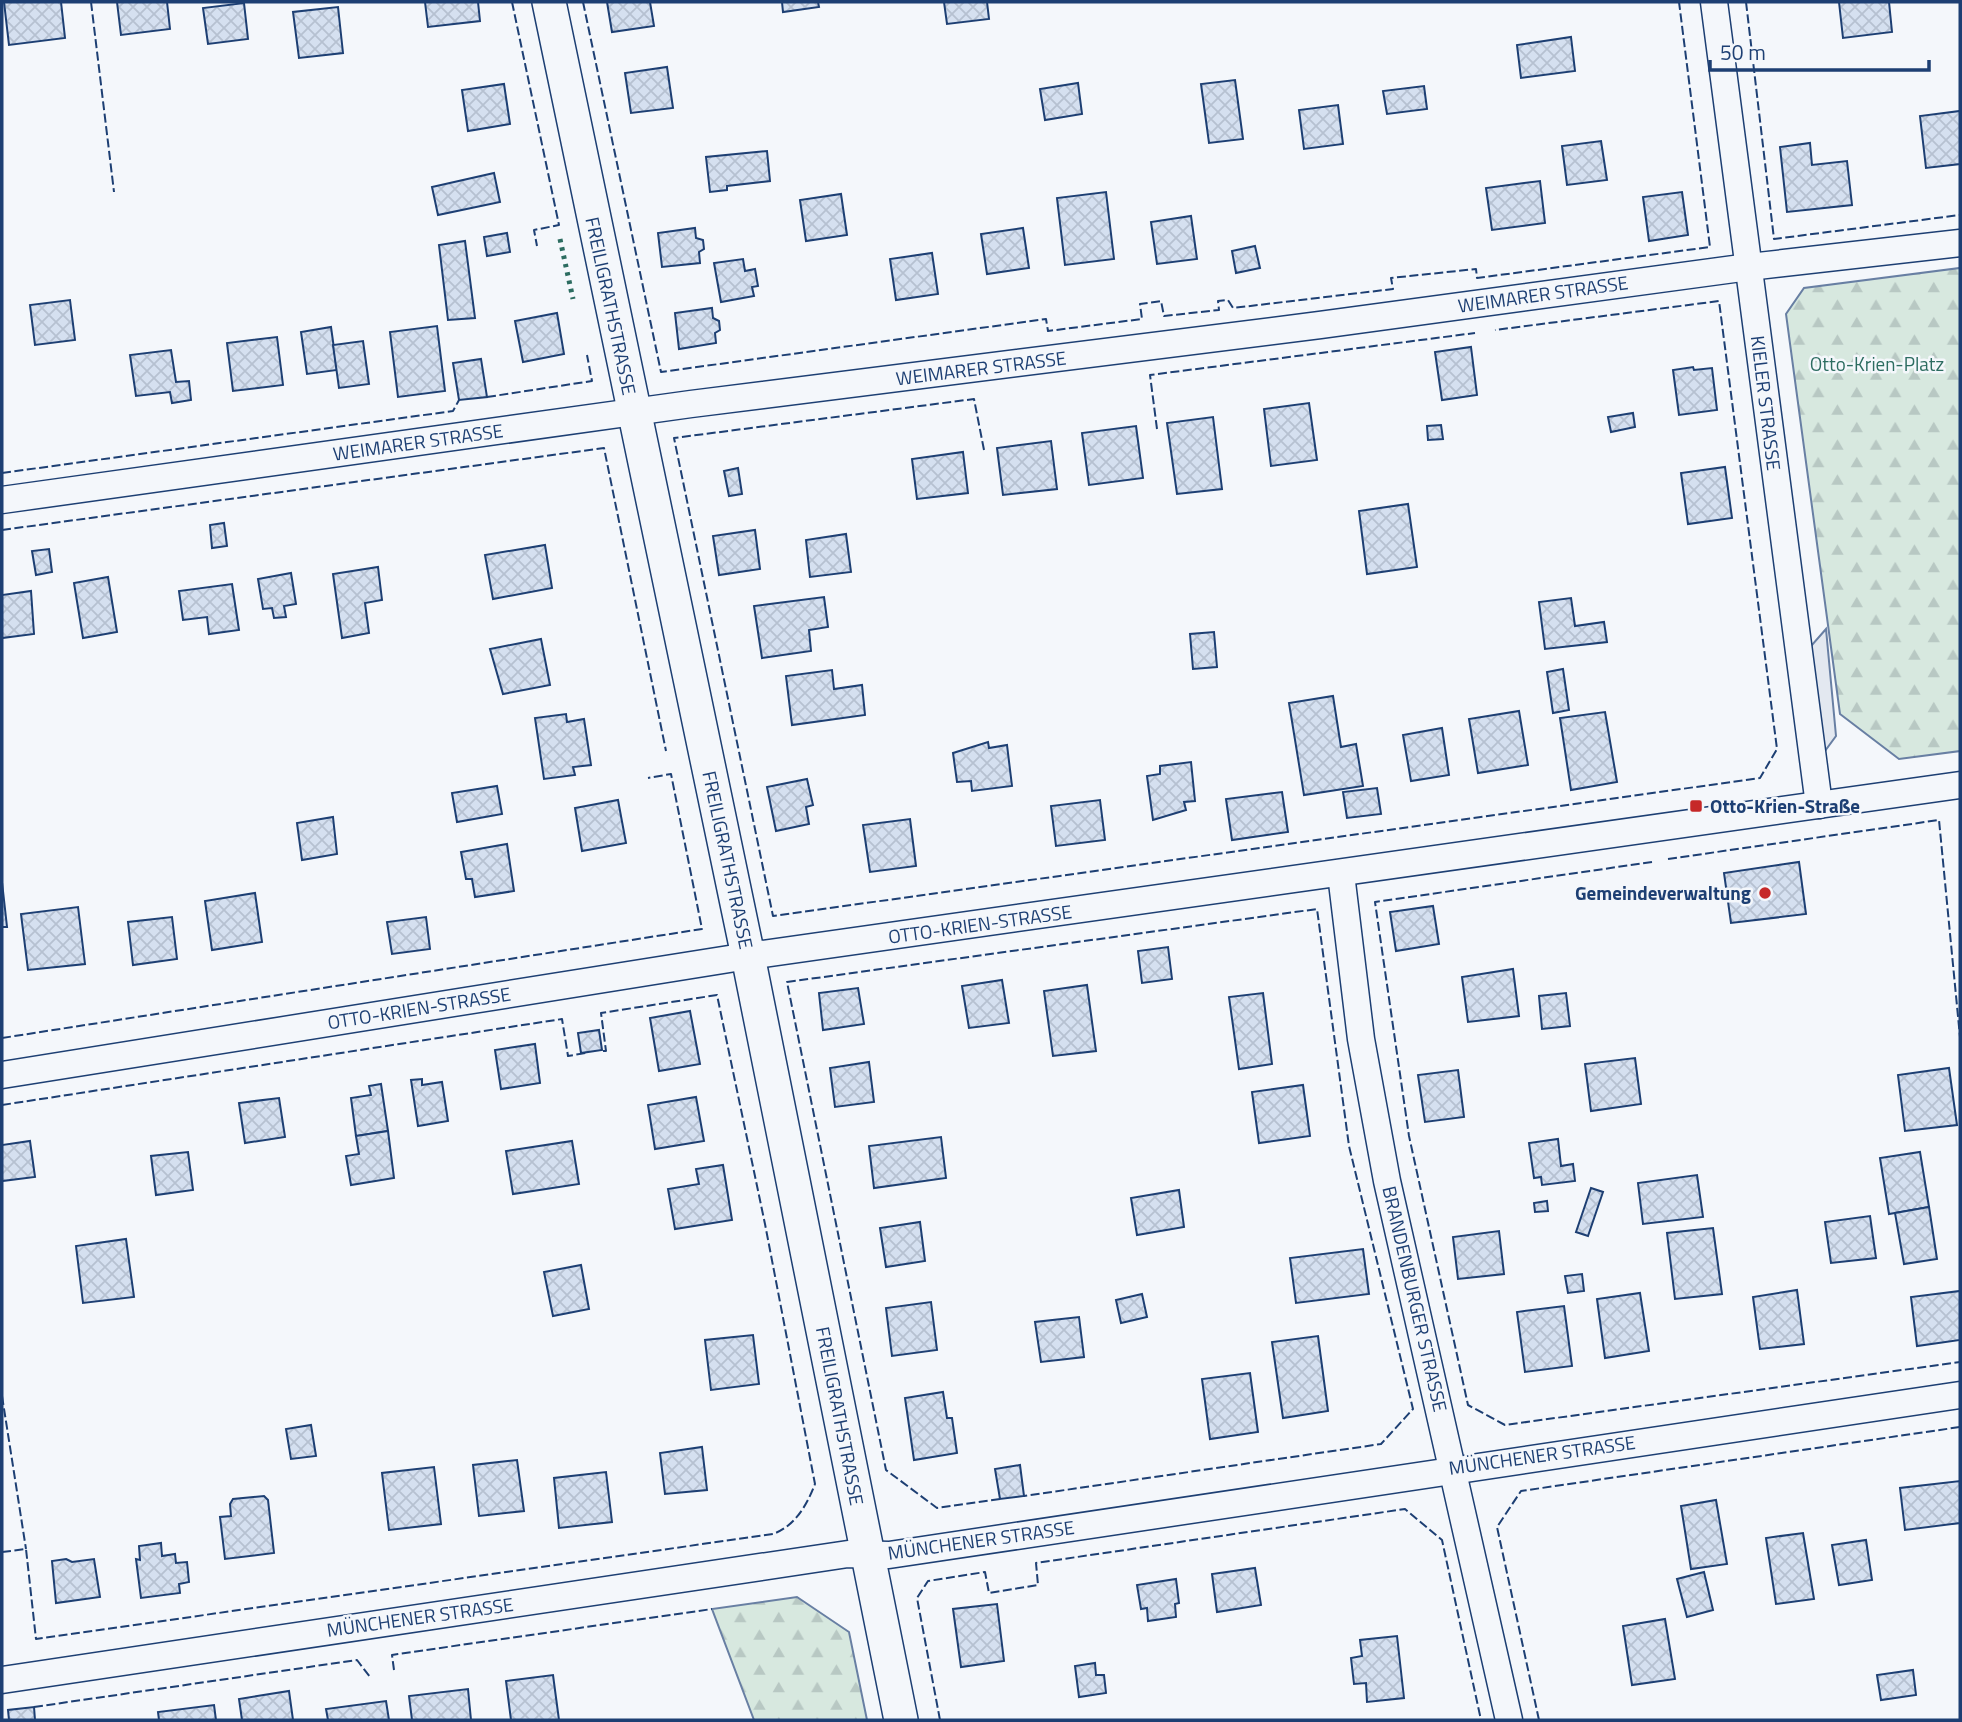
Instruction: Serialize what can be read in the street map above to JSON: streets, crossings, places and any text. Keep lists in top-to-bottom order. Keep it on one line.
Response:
{"streets":{"street":["WEIMARER STRASSE","FREILIGRATHSTRASSE","KIELER STRASSE","OTTO-KRIEN-STRASSE","BRANDENBURGER STRASSE","MÜNCHENER STRASSE"]},"crossings":[["WEIMARER STRASSE","FREILIGRATHSTRASSE"],["WEIMARER STRASSE","KIELER STRASSE"],["FREILIGRATHSTRASSE","OTTO-KRIEN-STRASSE"],["FREILIGRATHSTRASSE","MÜNCHENER STRASSE"],["KIELER STRASSE","OTTO-KRIEN-STRASSE"],["OTTO-KRIEN-STRASSE","BRANDENBURGER STRASSE"],["BRANDENBURGER STRASSE","MÜNCHENER STRASSE"]],"parks":["Otto-Krien-Platz"],"places":{"transit":["Otto-Krien-Straße"],"other":["Gemeindeverwaltung"]},"scale_bar":"50 m"}
